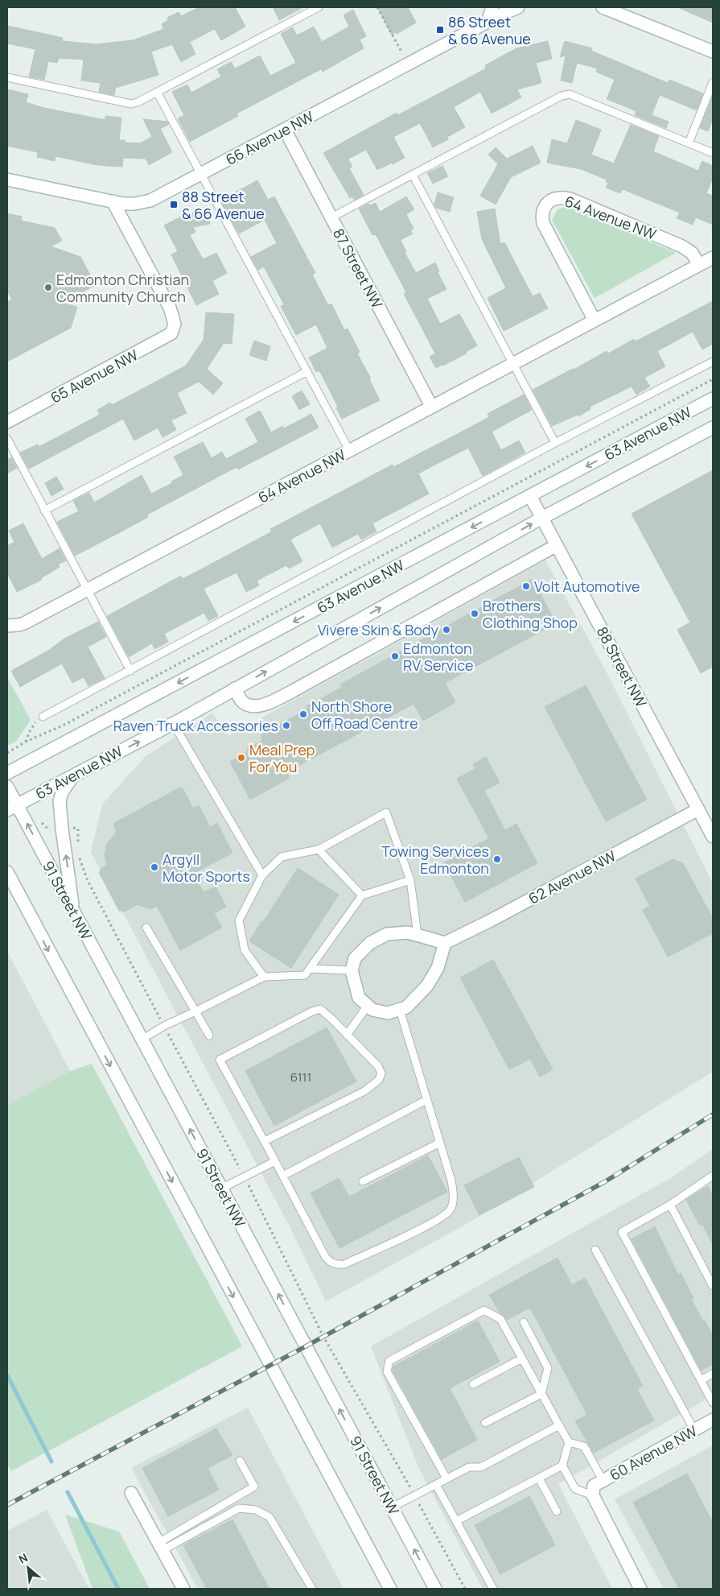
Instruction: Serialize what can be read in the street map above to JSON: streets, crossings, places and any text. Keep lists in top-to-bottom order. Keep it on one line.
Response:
{"streets":{"street":["66 Avenue NW","64 Avenue NW","87 Street NW","65 Avenue NW","63 Avenue NW","88 Street NW","62 Avenue NW","91 Street NW","60 Avenue NW"]},"crossings":[["66 Avenue NW","87 Street NW"],["66 Avenue NW","65 Avenue NW"],["64 Avenue NW","87 Street NW"],["63 Avenue NW","88 Street NW"],["63 Avenue NW","91 Street NW"],["88 Street NW","62 Avenue NW"]],"places":{"transit":["86 Street & 66 Avenue","88 Street & 66 Avenue"],"other":["Edmonton Christian Community Church","Volt Automotive","Brothers Clothing Shop","Vivere Skin & Body","Edmonton RV Service","North Shore Off Road Centre","Raven Truck Accessories","Meal Prep For You","Towing Services Edmonton","Argyll Motor Sports"]},"house_numbers":["6111"],"north":"top left"}
